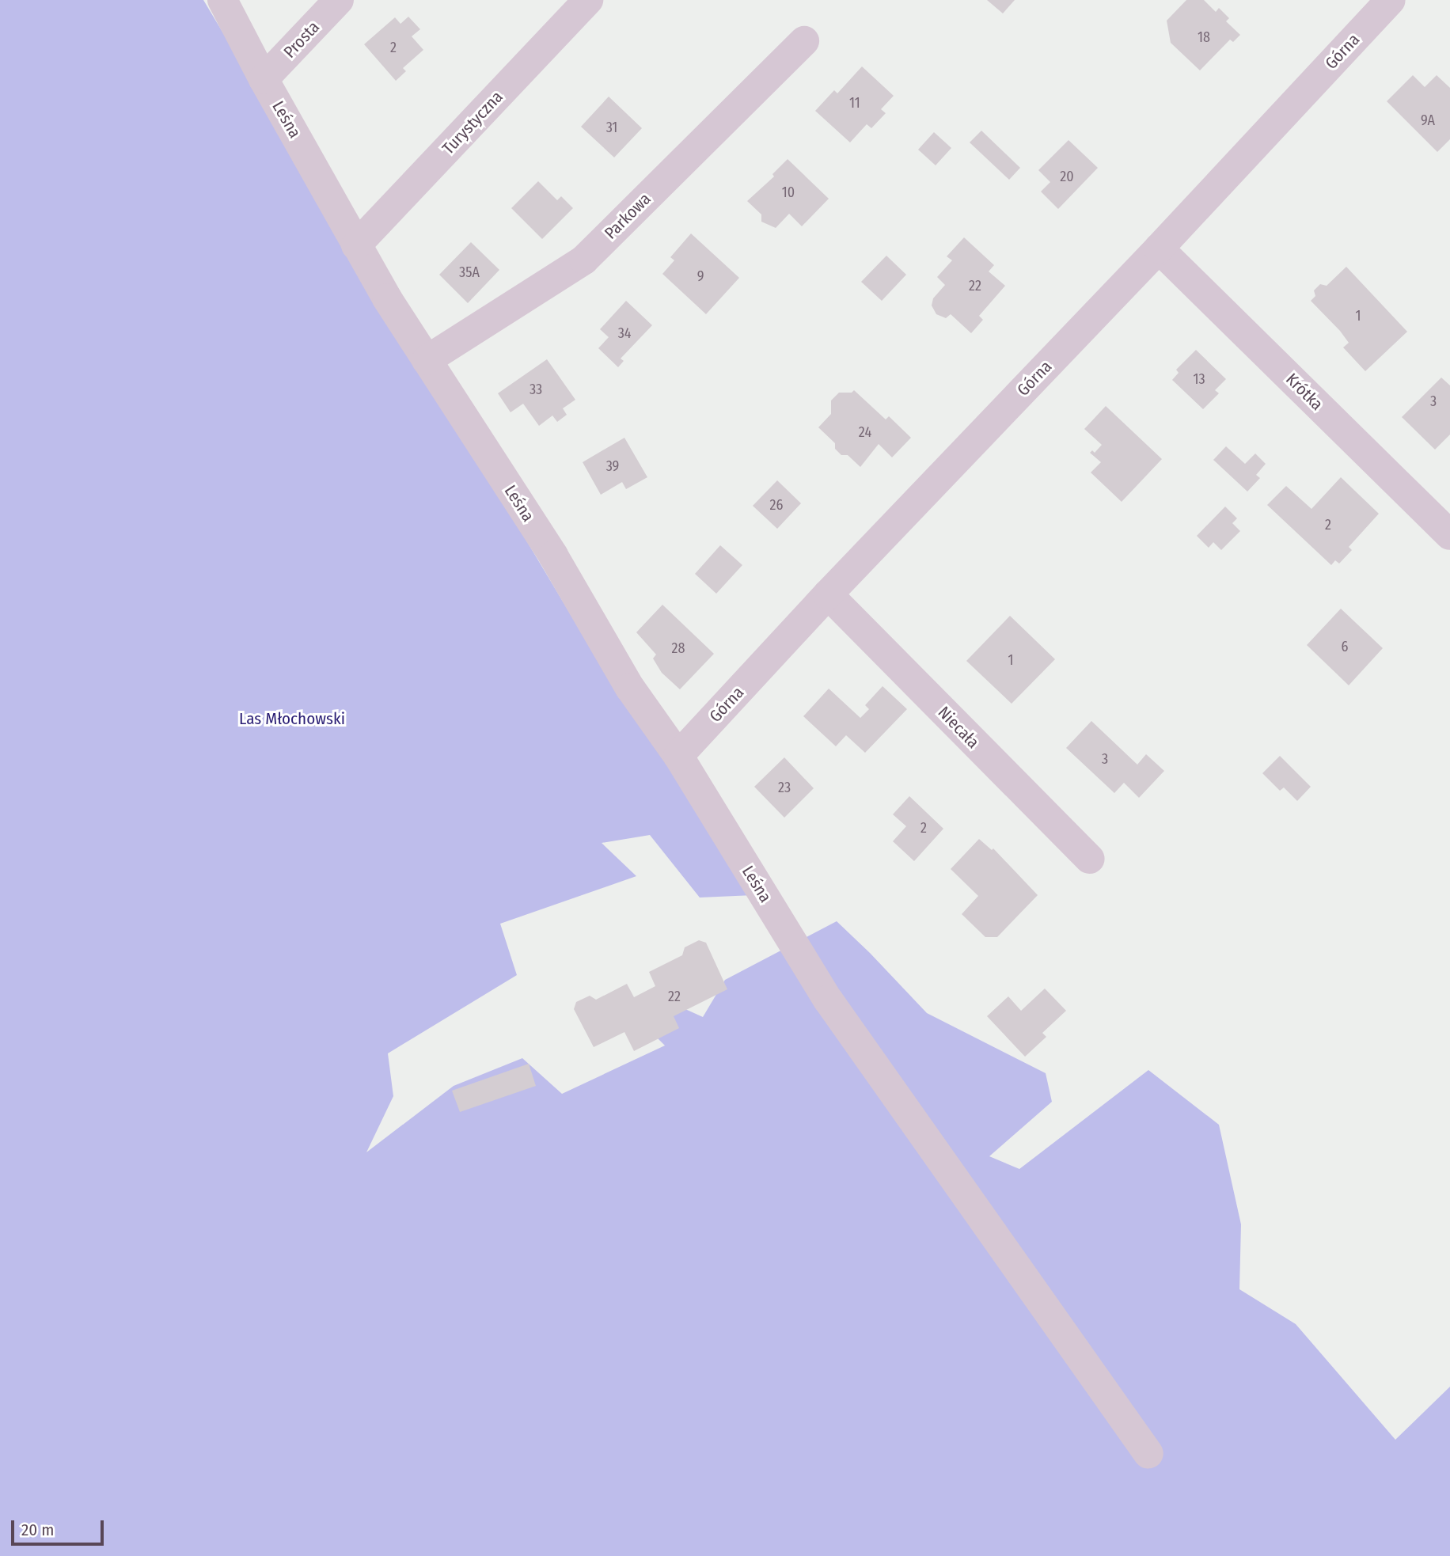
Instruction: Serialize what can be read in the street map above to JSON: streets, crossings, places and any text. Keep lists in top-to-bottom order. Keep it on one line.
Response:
{"streets":{"street":["Prosta","Górna","Leśna","Turystyczna","Parkowa","Krótka","Niecała"]},"crossings":[["Prosta","Leśna"],["Górna","Leśna"],["Górna","Krótka"],["Górna","Niecała"],["Leśna","Turystyczna"],["Leśna","Parkowa"]],"parks":["Las Młochowski"],"house_numbers":["18","2","11","9A","31","20","10","35A","9","22","1","34","13","33","3","24","39","26","2","6","28","1","3","23","2","22"],"scale_bar":"20 m"}
